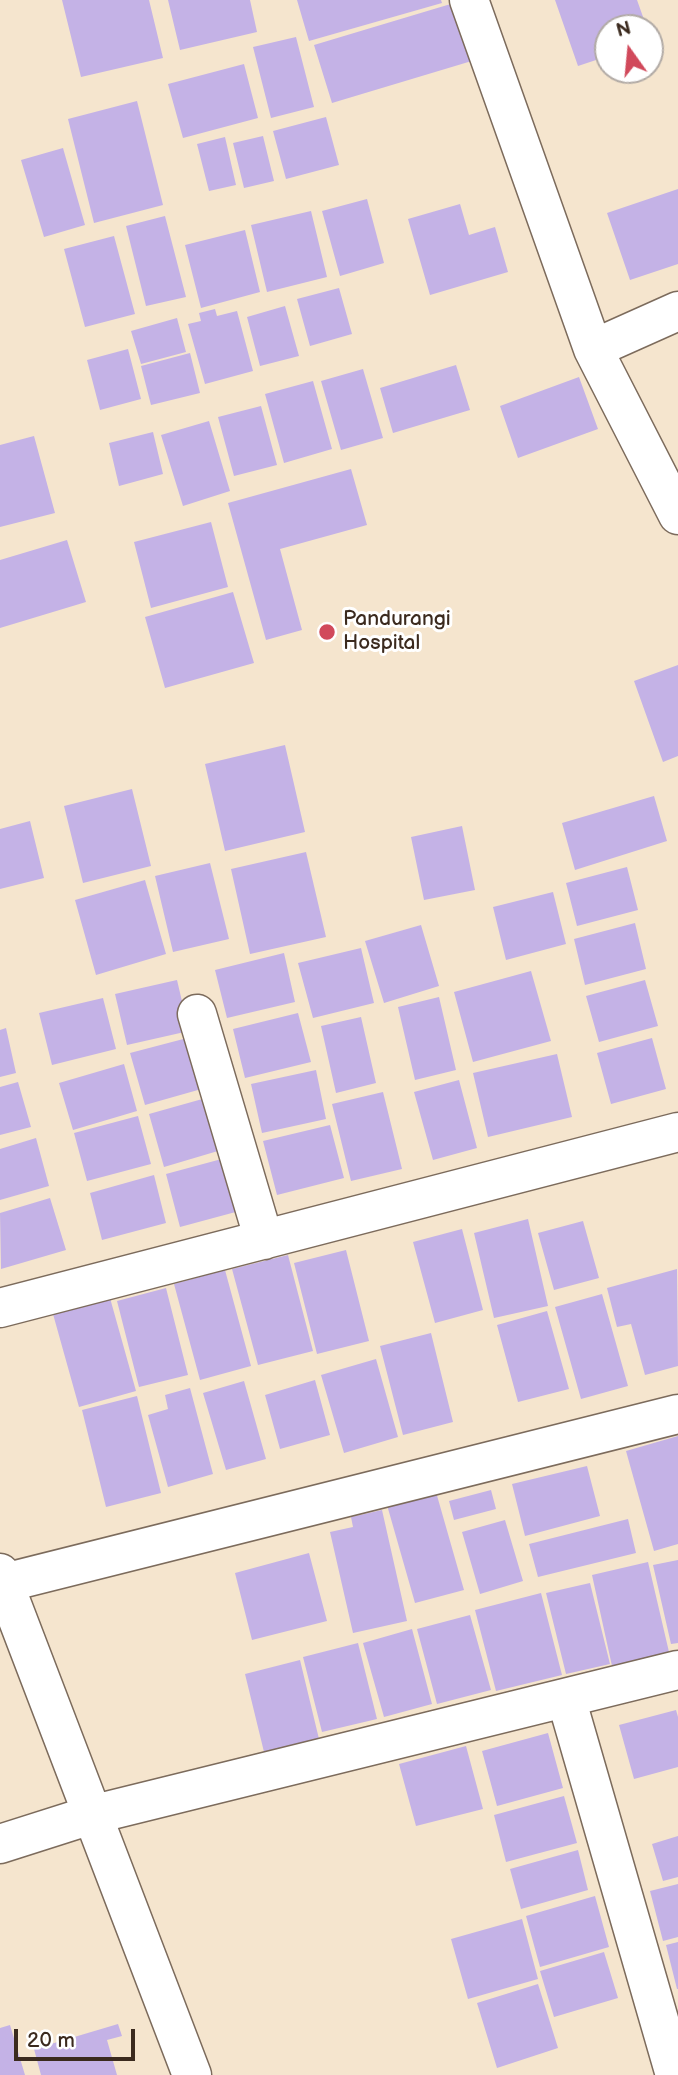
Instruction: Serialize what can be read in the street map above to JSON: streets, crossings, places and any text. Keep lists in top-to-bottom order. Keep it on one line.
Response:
{"places":["Pandurangi Hospital"],"scale_bar":"20 m","north":"top"}
